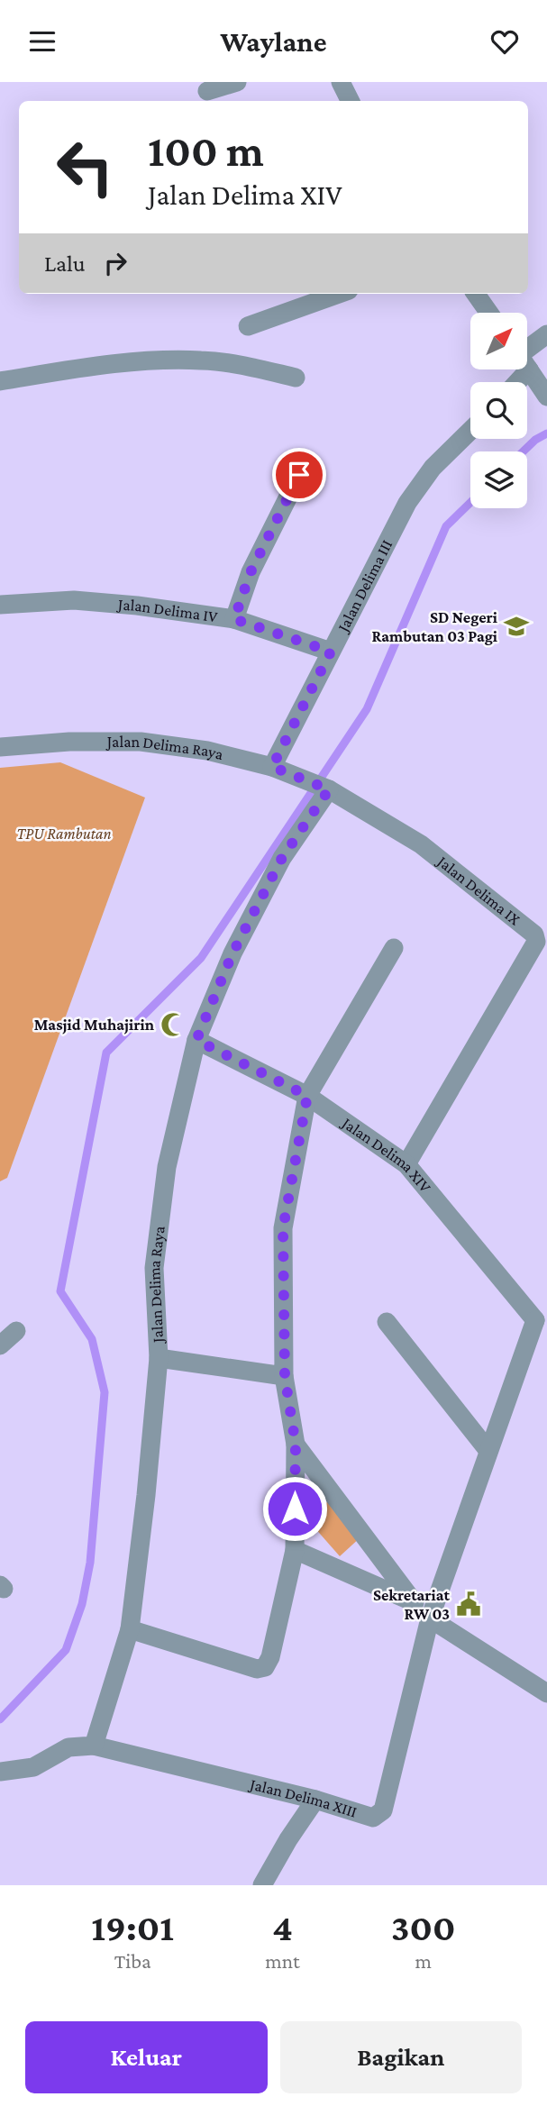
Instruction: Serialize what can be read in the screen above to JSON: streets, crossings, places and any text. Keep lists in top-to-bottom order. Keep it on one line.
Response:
{"streets":{"street":["Jalan Delima III","Jalan Delima IV","Jalan Delima Raya","Jalan Delima IX","Jalan Delima XIV","Jalan Delima XIII"]},"crossings":[["Jalan Delima III","Jalan Delima IV"],["Jalan Delima III","Jalan Delima Raya"],["Jalan Delima Raya","Jalan Delima IX"],["Jalan Delima Raya","Jalan Delima XIV"],["Jalan Delima Raya","Jalan Delima XIII"],["Jalan Delima IX","Jalan Delima XIV"]],"parks":["TPU Rambutan"],"places":{"school or university":["SD Negeri Rambutan 03 Pagi"],"mosque":["Masjid Muhajirin"],"public building":["Sekretariat RW 03"]},"north":"top right","page":{"header":"Waylane","turn":["100 m","Jalan Delima XIV"],"then":"Lalu","eta":["19:01","Tiba","4","mnt","300","m"],"buttons":["Keluar","Bagikan"]}}
